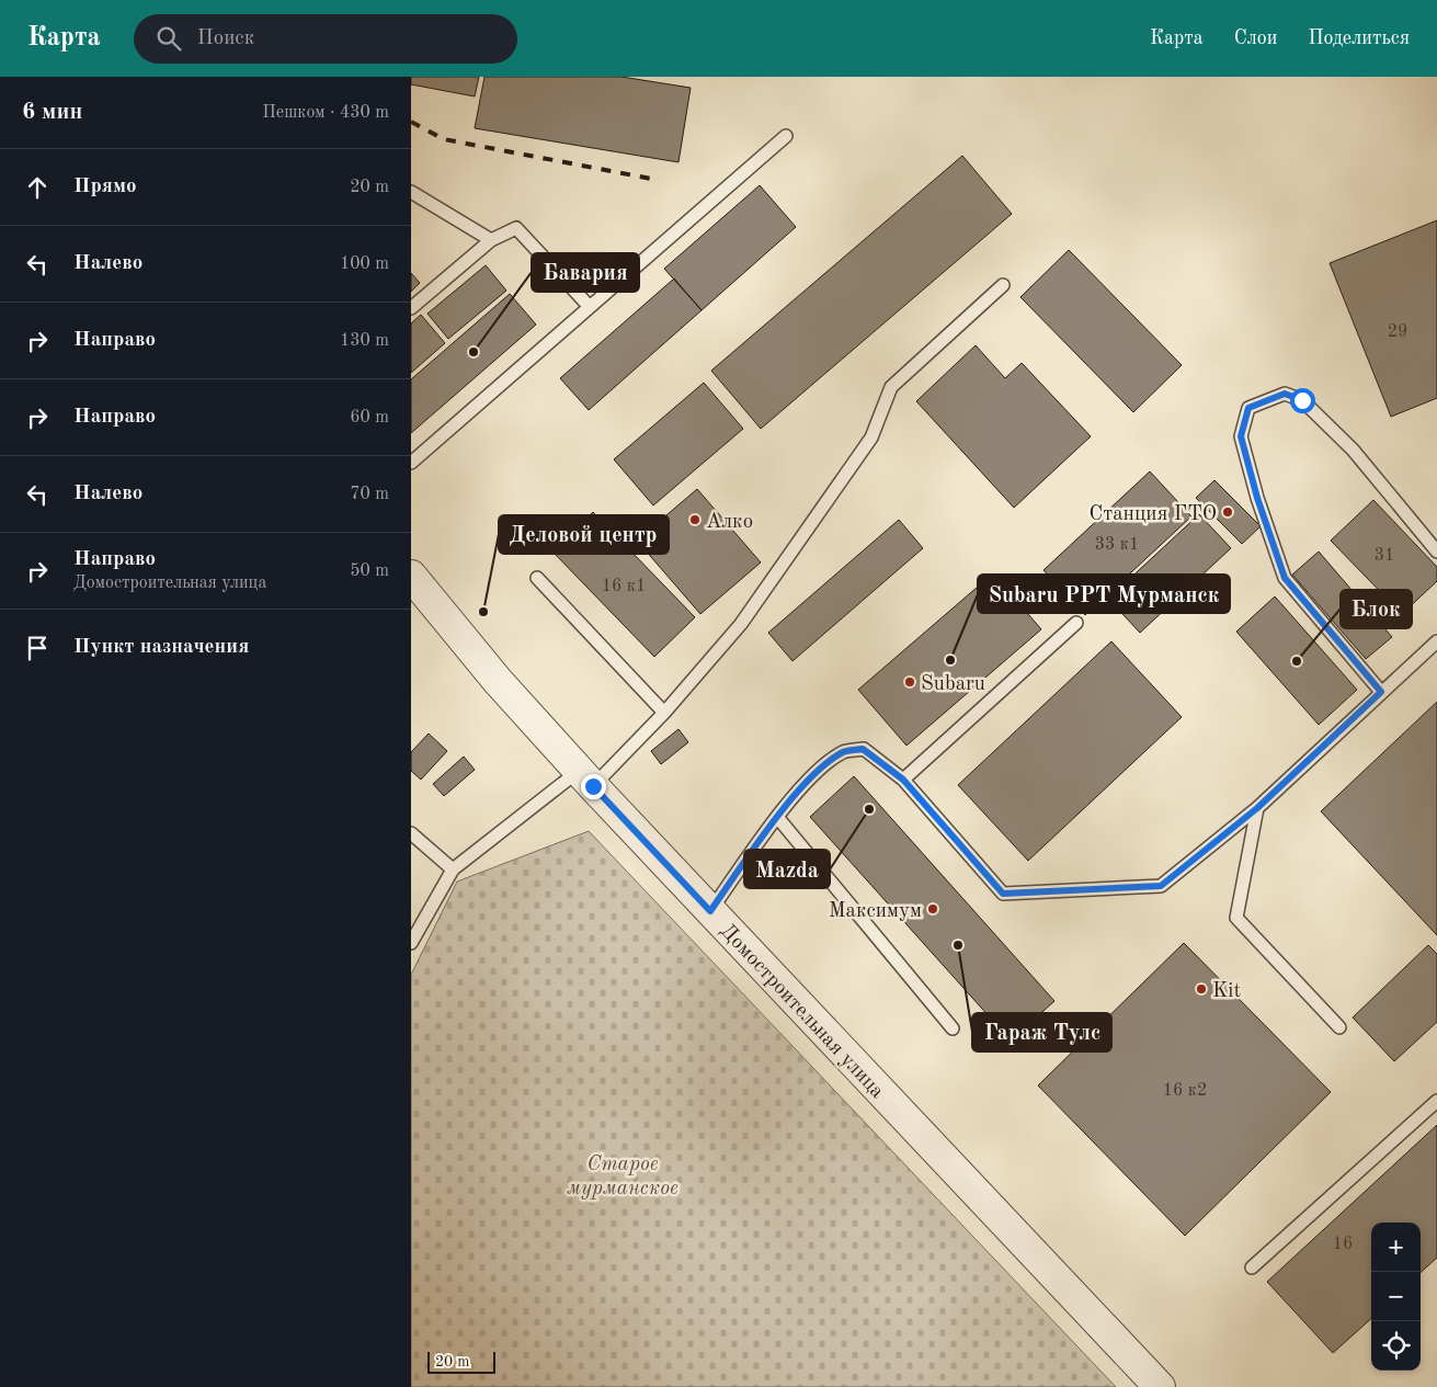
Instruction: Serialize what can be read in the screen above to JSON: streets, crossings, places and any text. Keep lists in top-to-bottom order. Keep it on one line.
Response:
{"streets":{"street":["Домостроительная улица"]},"parks":["Старое мурманское"],"places":["Бавария","Станция ГТО","Алко","Деловой центр","Subaru РРТ Мурманск","Блок","Subaru","Mazda","Максимум","Гараж Тулс","Kit"],"house_numbers":["29","33 к1","31","16 к1","16 к2","16"],"scale_bar":"20 m","page":{"header":"Карта","search":"Поиск","nav":["Карта","Слои","Поделиться"],"heading":["6 мин","Пешком · 430 m"],"list":[["Прямо","20 m"],["Налево","100 m"],["Направо","130 m"],["Направо","60 m"],["Налево","70 m"],["Направо","Домостроительная улица","50 m"],"Пункт назначения"],"map_buttons":["+","−"],"scale":"20 m"}}
